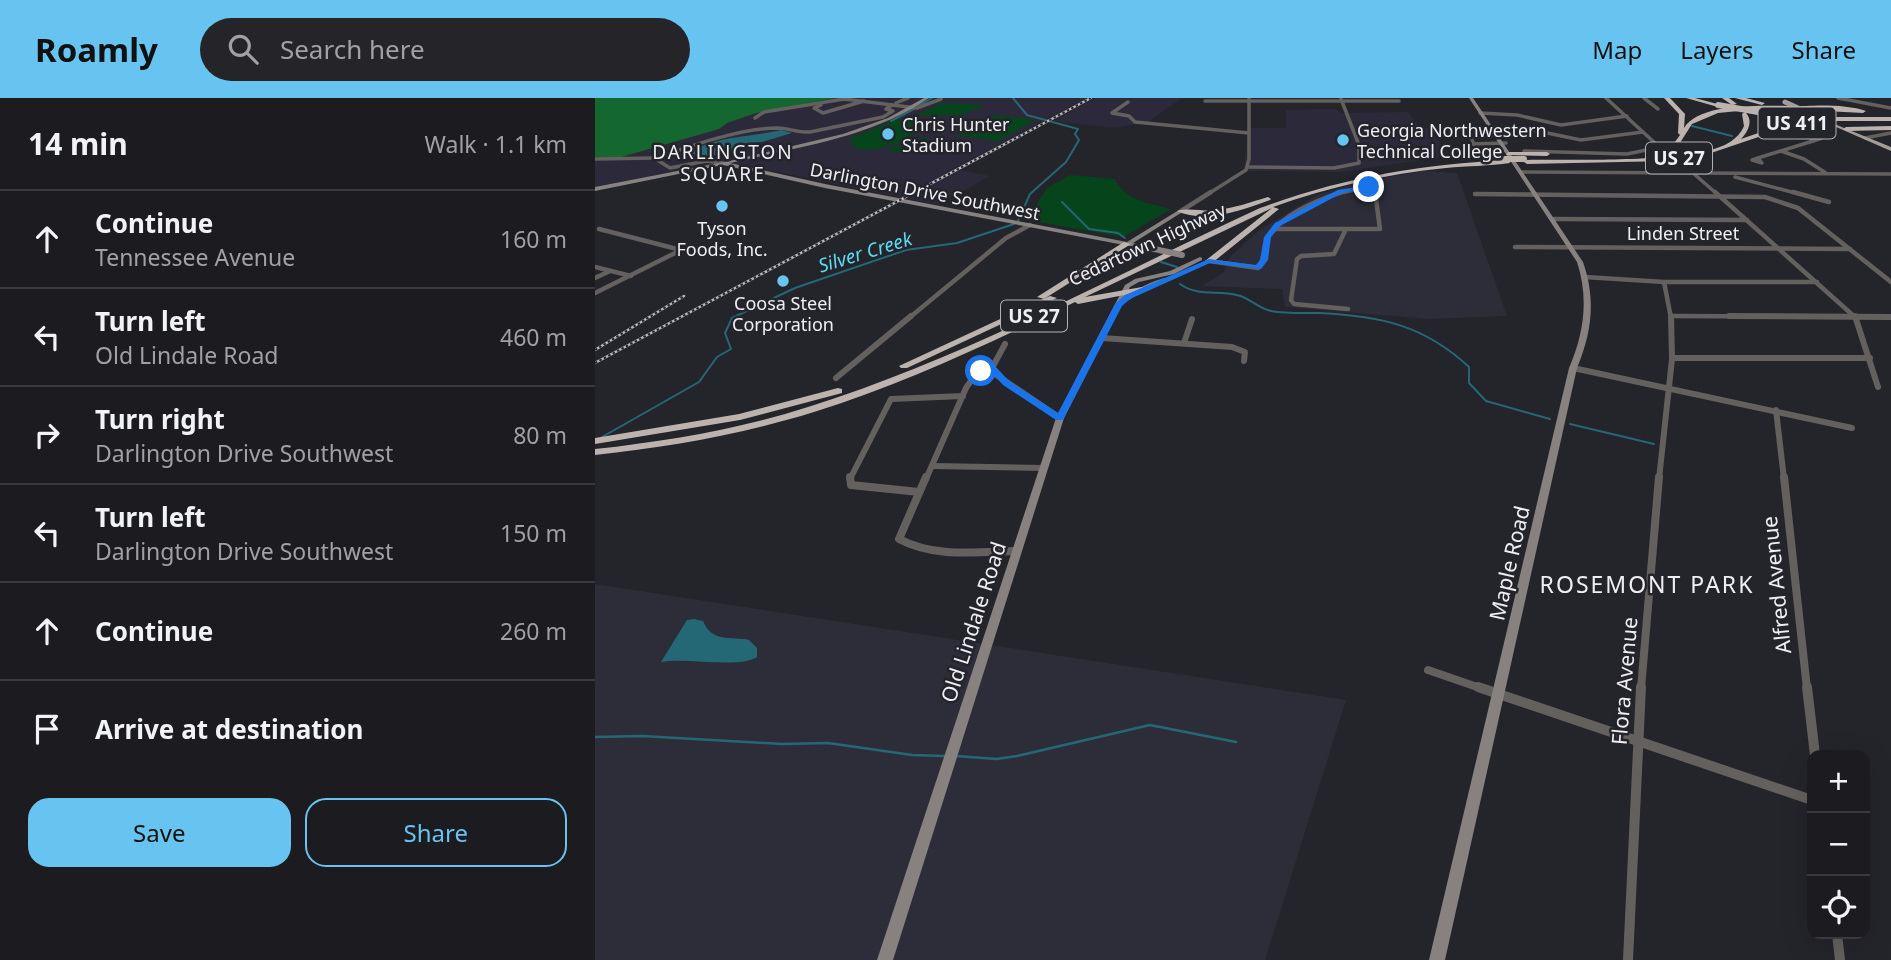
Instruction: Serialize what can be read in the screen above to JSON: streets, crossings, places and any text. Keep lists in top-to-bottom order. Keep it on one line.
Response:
{"streets":{"highway":["US 411","US 27","Cedartown Highway"],"street":["Darlington Drive Southwest","Linden Street","Maple Road","Alfred Avenue","Old Lindale Road","Flora Avenue"]},"crossings":[["US 411","US 27"],["Linden Street","Maple Road"],["Cedartown Highway","Maple Road"]],"districts":["DARLINGTON SQUARE","ROSEMONT PARK"],"water":["Silver Creek"],"places":["Chris Hunter Stadium","Georgia Northwestern Technical College","Tyson Foods, Inc.","Coosa Steel Corporation"],"page":{"header":"Roamly","search":"Search here","nav":["Map","Layers","Share"],"heading":["14 min","Walk · 1.1 km"],"list":[["Continue","Tennessee Avenue","160 m"],["Turn left","Old Lindale Road","460 m"],["Turn right","Darlington Drive Southwest","80 m"],["Turn left","Darlington Drive Southwest","150 m"],["Continue","260 m"],"Arrive at destination"],"map_buttons":["+","−"],"buttons":["Save","Share"]}}
